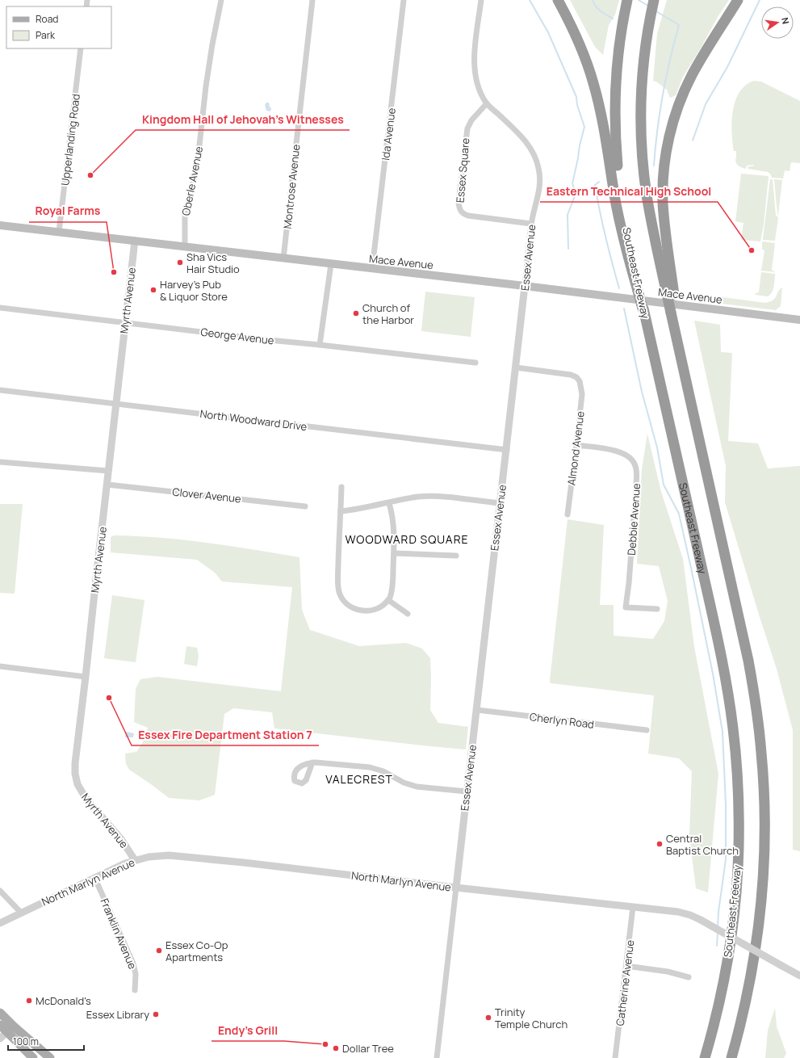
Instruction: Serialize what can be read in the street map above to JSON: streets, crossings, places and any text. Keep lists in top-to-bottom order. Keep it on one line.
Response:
{"streets":{"highway":["Southeast Freeway"],"main road":["Mace Avenue"],"street":["Ida Avenue","Upperlanding Road","Essex Square","Oberle Avenue","Montrose Avenue","Essex Avenue","Myrth Avenue","George Avenue","North Woodward Drive","Almond Avenue","Clover Avenue","Debbie Avenue","Cherlyn Road","North Marlyn Avenue","Franklin Avenue","Catherine Avenue"]},"crossings":[["Ida Avenue","Mace Avenue"],["Upperlanding Road","Mace Avenue"],["Essex Square","Essex Avenue"],["Oberle Avenue","Mace Avenue"],["Montrose Avenue","Mace Avenue"],["Essex Avenue","Mace Avenue"],["Essex Avenue","North Woodward Drive"],["Essex Avenue","Almond Avenue"],["Essex Avenue","Cherlyn Road"],["Essex Avenue","North Marlyn Avenue"],["Mace Avenue","Myrth Avenue"],["Myrth Avenue","George Avenue"],["Myrth Avenue","North Woodward Drive"],["Myrth Avenue","Clover Avenue"],["Myrth Avenue","North Marlyn Avenue"],["Almond Avenue","Debbie Avenue"],["North Marlyn Avenue","Franklin Avenue"],["North Marlyn Avenue","Catherine Avenue"]],"districts":["WOODWARD SQUARE","VALECREST"],"places":["Kingdom Hall of Jehovah’s Witnesses","Eastern Technical High School","Sha Vics Hair Studio","Royal Farms","Harvey’s Pub & Liquor Store","Church of the Harbor","Essex Fire Department Station 7","Central Baptist Church","Essex Co-Op Apartments","McDonald's","Essex Library","Trinity Temple Church","Endy’s Grill","Dollar Tree"],"legend":["Road","Park"],"scale_bar":"100 m","north":"right"}
